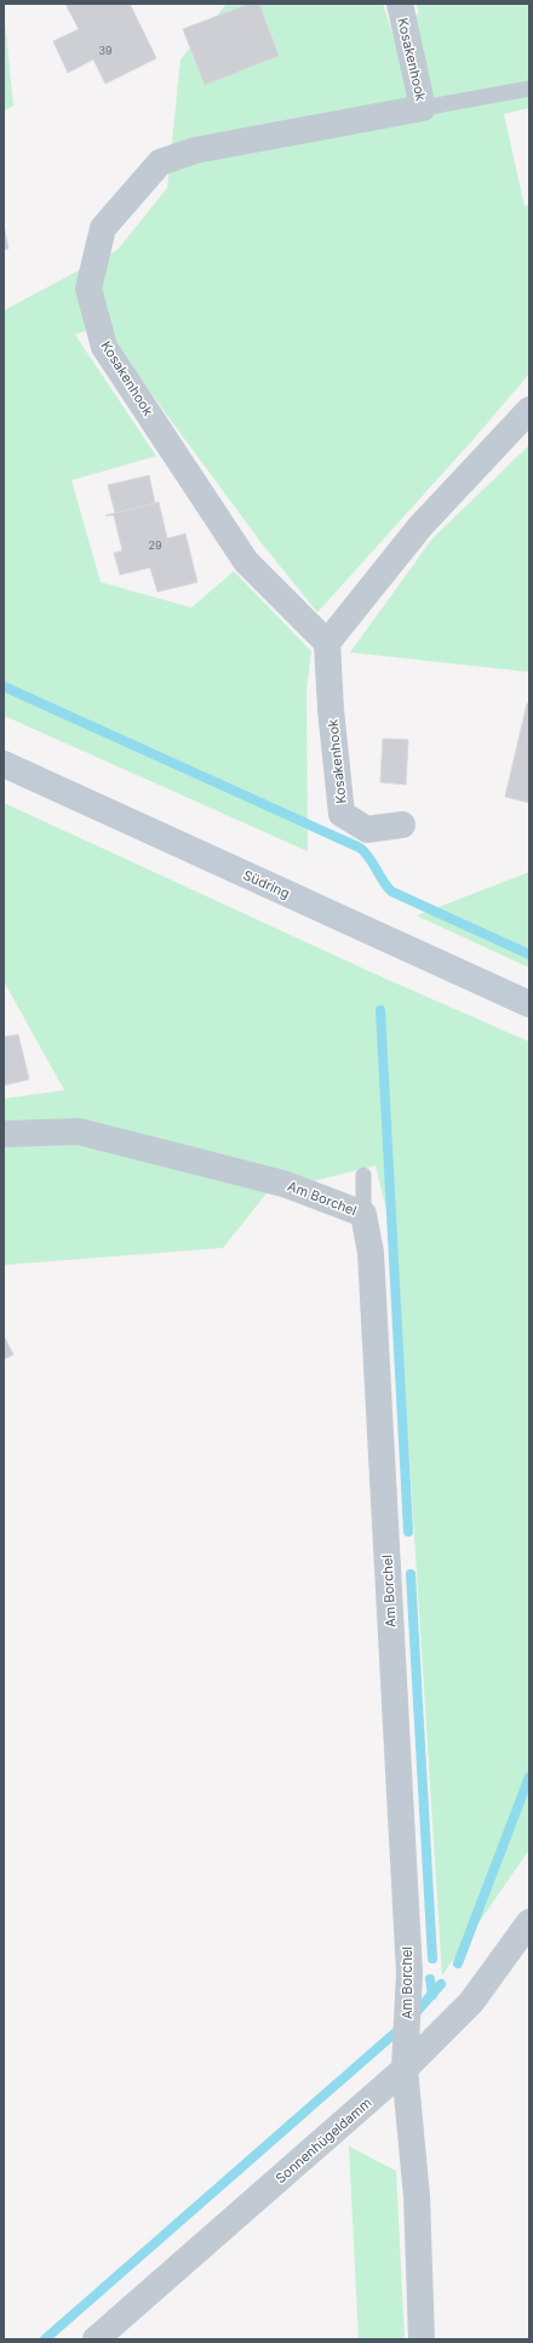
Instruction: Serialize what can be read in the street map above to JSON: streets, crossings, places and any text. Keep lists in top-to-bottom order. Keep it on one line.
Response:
{"streets":{"main road":["Südring"],"street":["Kosakenhook","Am Borchel","Sonnenhügeldamm"]},"crossings":[["Am Borchel","Sonnenhügeldamm"]],"house_numbers":["39","29"]}
